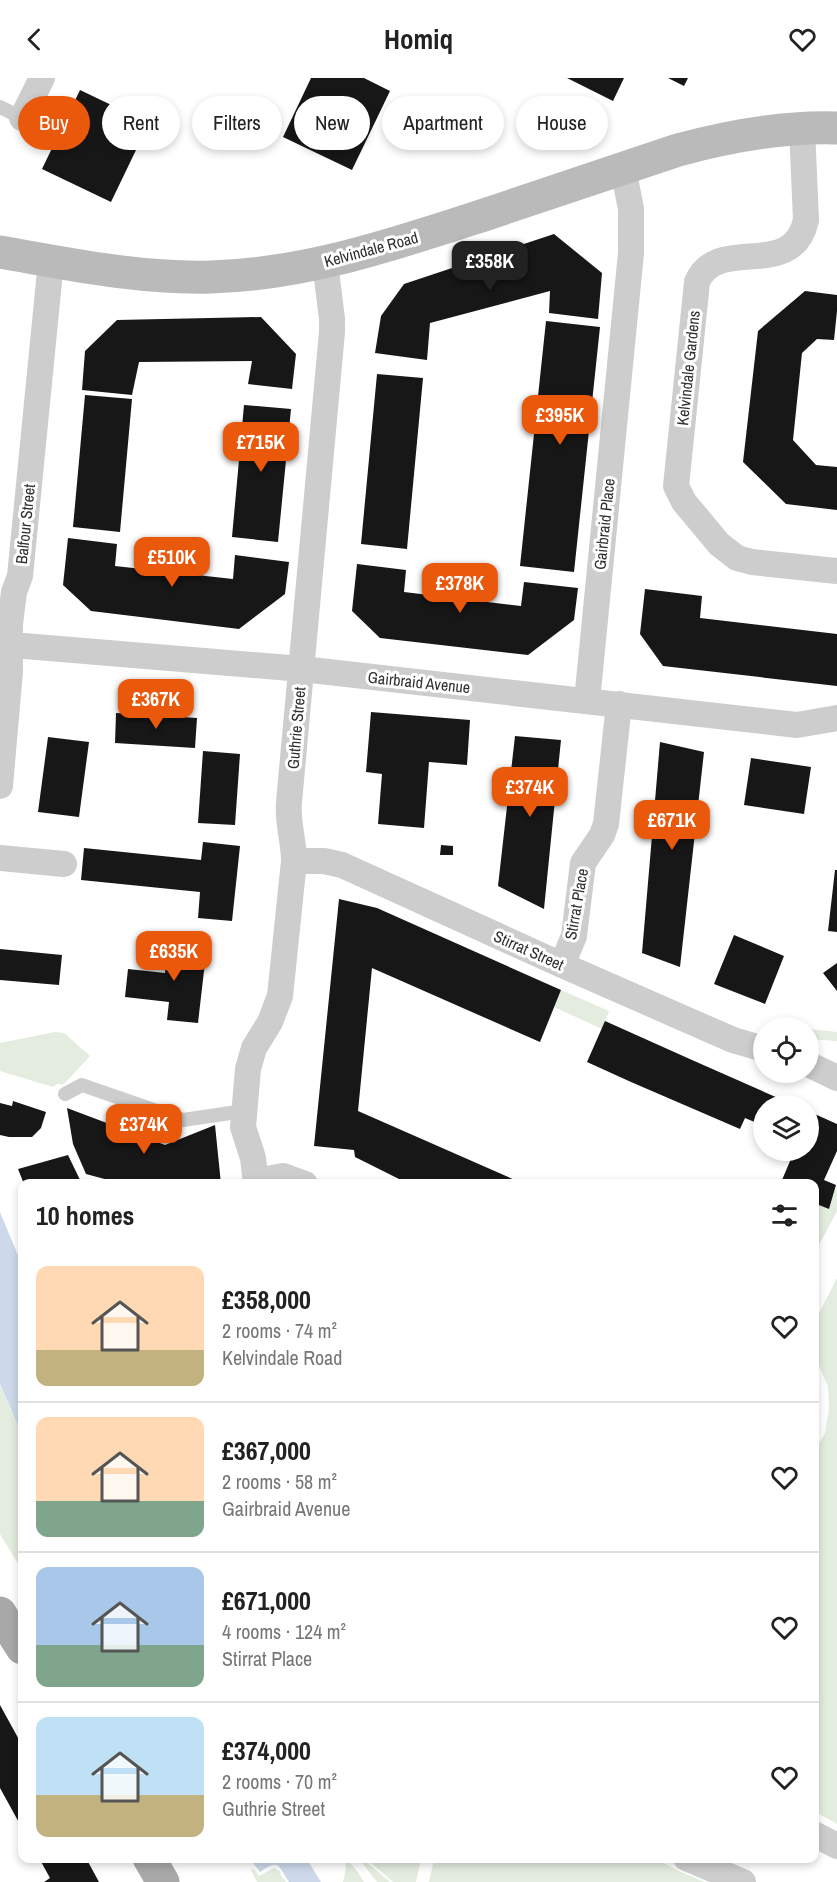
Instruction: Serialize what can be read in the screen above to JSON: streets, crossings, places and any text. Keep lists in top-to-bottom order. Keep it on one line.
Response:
{"streets":{"street":["Kelvindale Road","Kelvindale Gardens","Balfour Street","Gairbraid Place","Gairbraid Avenue","Guthrie Street","Stirrat Place","Stirrat Street"]},"crossings":[["Kelvindale Road","Kelvindale Gardens"],["Kelvindale Road","Balfour Street"],["Kelvindale Road","Gairbraid Place"],["Kelvindale Road","Guthrie Street"],["Balfour Street","Gairbraid Avenue"],["Gairbraid Place","Gairbraid Avenue"],["Gairbraid Avenue","Guthrie Street"],["Gairbraid Avenue","Stirrat Place"],["Guthrie Street","Stirrat Street"],["Stirrat Place","Stirrat Street"]],"page":{"header":"Homiq","chip":["Buy","Rent","Filters","New","Apartment","House"],"price":["£358K","£395K","£715K","£510K","£378K","£367K","£374K","£671K","£635K","£374K"],"heading":"10 homes","list":[{"name":"£358,000","note":"2 rooms · 74 m² · Kelvindale Road"},{"name":"£367,000","note":"2 rooms · 58 m² · Gairbraid Avenue"},{"name":"£671,000","note":"4 rooms · 124 m² · Stirrat Place"},{"name":"£374,000","note":"2 rooms · 70 m² · Guthrie Street"}]}}
